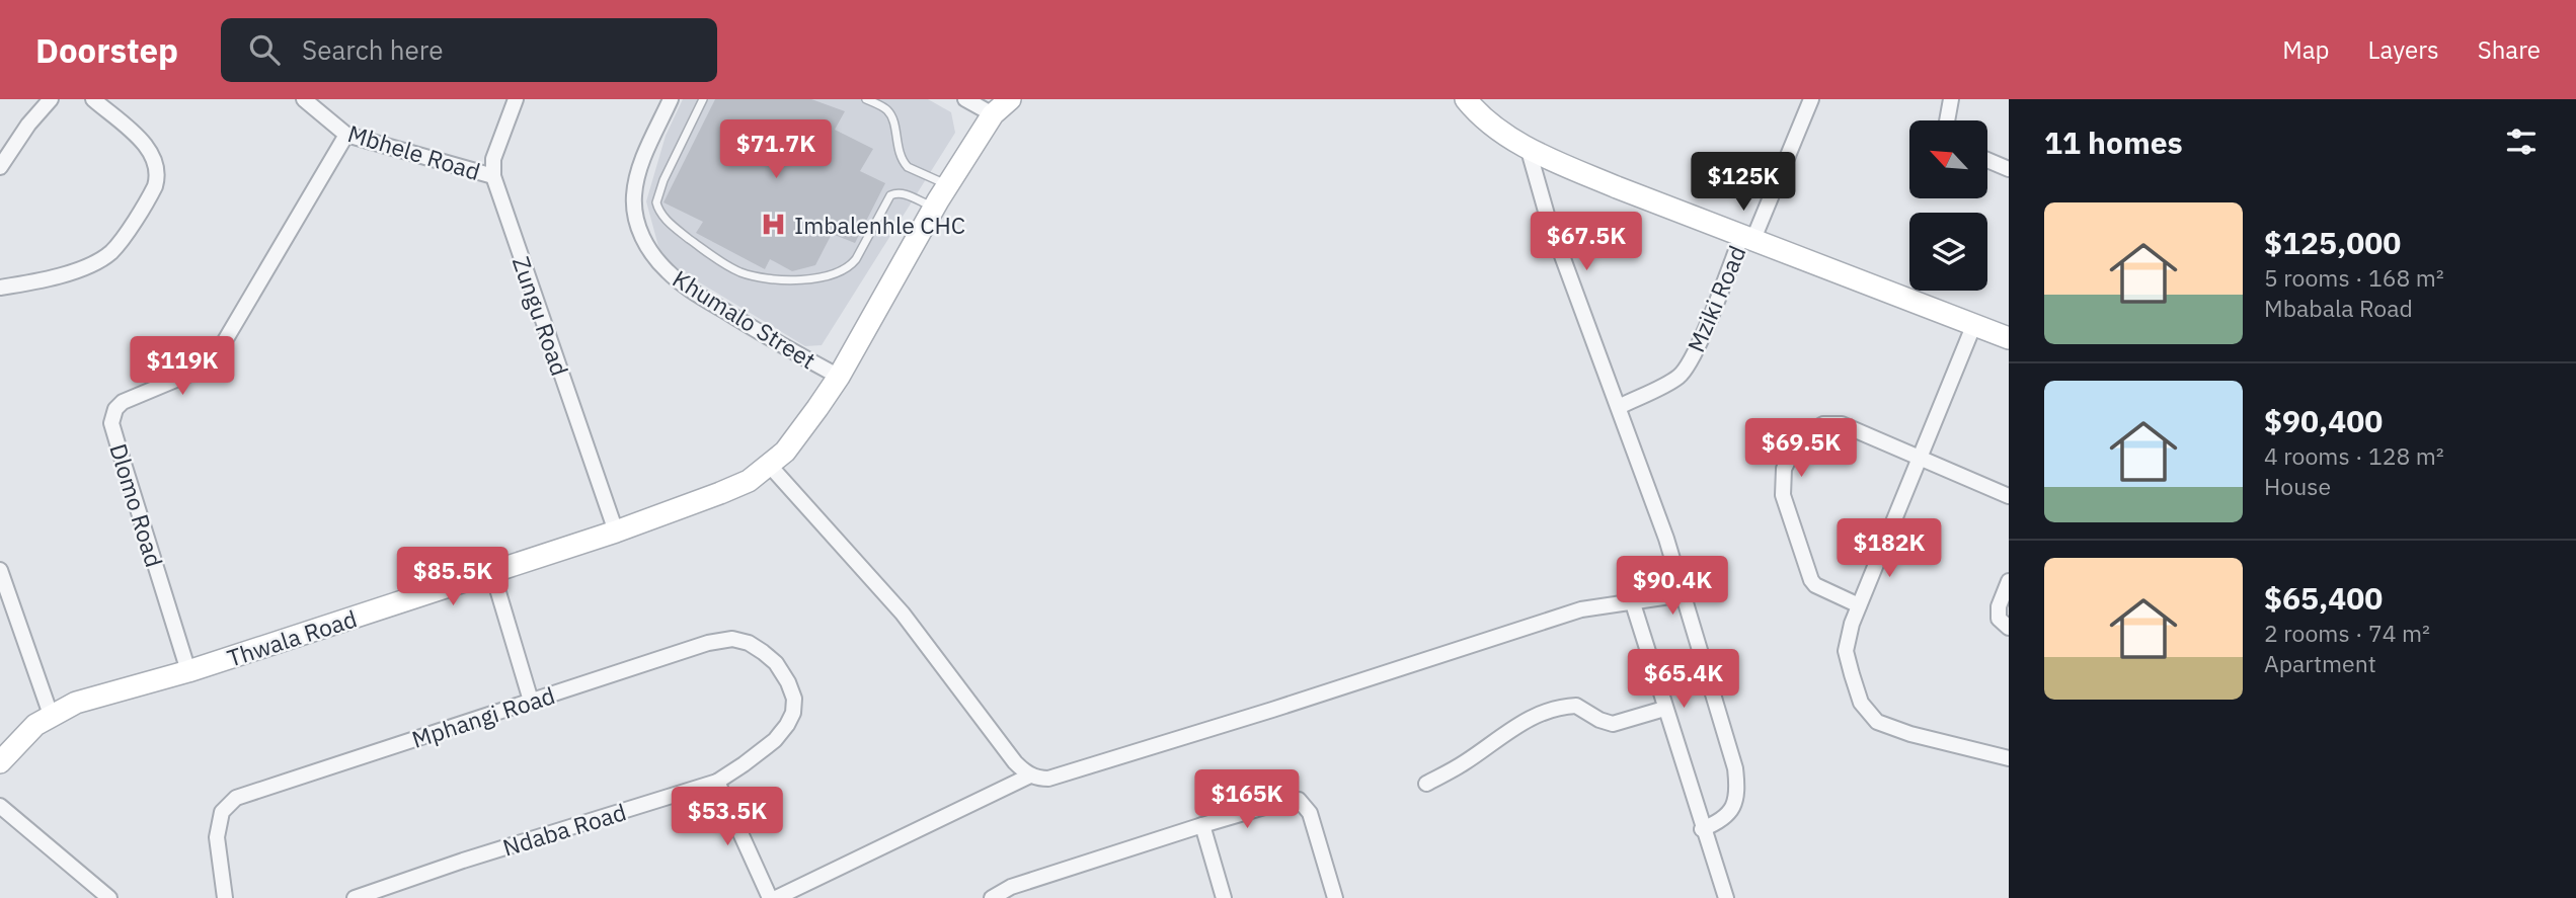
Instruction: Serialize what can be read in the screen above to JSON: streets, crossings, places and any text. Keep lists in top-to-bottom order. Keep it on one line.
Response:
{"streets":{"street":["Mbhele Road","Mziki Road","Zungu Road","Khumalo Street","Dlomo Road","Thwala Road","Mphangi Road","Ndaba Road"]},"crossings":[["Mbhele Road","Zungu Road"],["Mbhele Road","Dlomo Road"],["Zungu Road","Thwala Road"],["Khumalo Street","Thwala Road"],["Dlomo Road","Thwala Road"],["Mphangi Road","Ndaba Road"]],"places":{"hospital":["Imbalenhle CHC"]},"north":"top left","page":{"header":"Doorstep","search":"Search here","nav":["Map","Layers","Share"],"heading":"11 homes","price":["$71.7K","$125K","$67.5K","$119K","$69.5K","$182K","$85.5K","$90.4K","$65.4K","$165K","$53.5K"],"list":[{"name":"$125,000","note":"5 rooms · 168 m² · Mbabala Road"},{"name":"$90,400","note":"4 rooms · 128 m² · House"},{"name":"$65,400","note":"2 rooms · 74 m² · Apartment"}]}}
